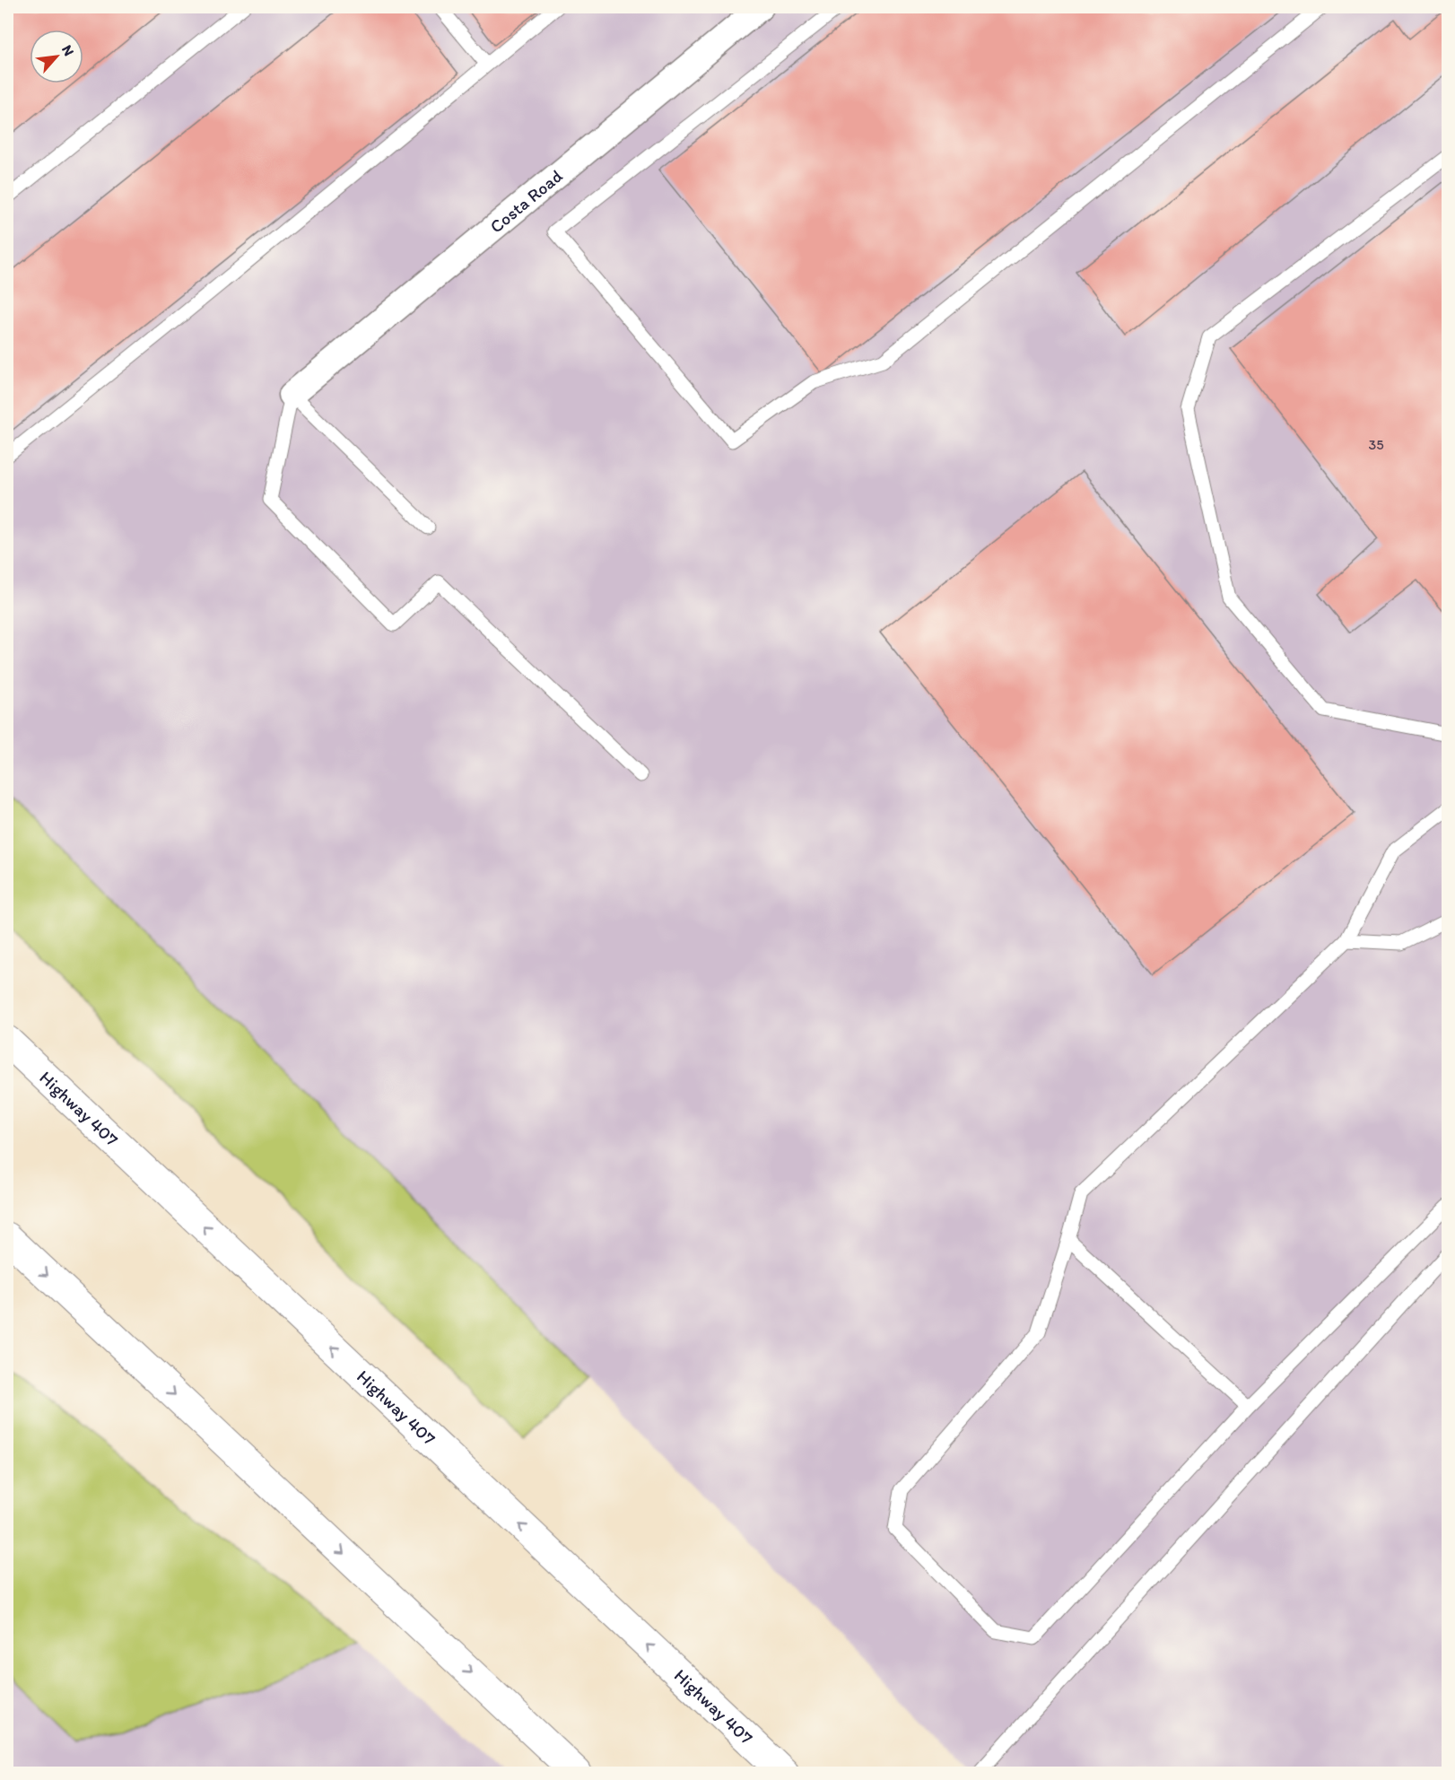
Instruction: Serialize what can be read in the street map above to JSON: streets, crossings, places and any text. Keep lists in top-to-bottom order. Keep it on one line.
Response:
{"streets":{"highway":["Highway 407"],"street":["Costa Road"]},"house_numbers":["35"],"north":"top right"}
